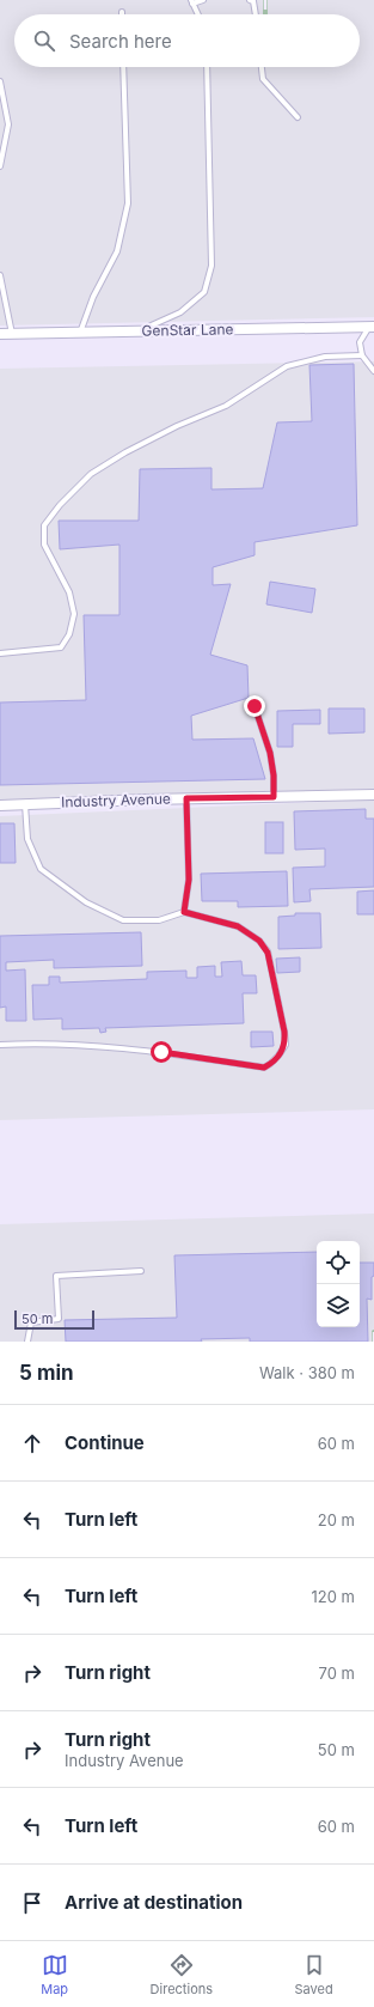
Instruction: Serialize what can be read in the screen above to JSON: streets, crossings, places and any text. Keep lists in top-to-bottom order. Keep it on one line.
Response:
{"streets":{"street":["GenStar Lane","Industry Avenue"]},"scale_bar":"50 m","page":{"search":"Search here","scale":"50 m","heading":["5 min","Walk · 380 m"],"list":[["Continue","60 m"],["Turn left","20 m"],["Turn left","120 m"],["Turn right","70 m"],["Turn right","Industry Avenue","50 m"],["Turn left","60 m"],"Arrive at destination"],"nav":["Map","Directions","Saved"]}}
